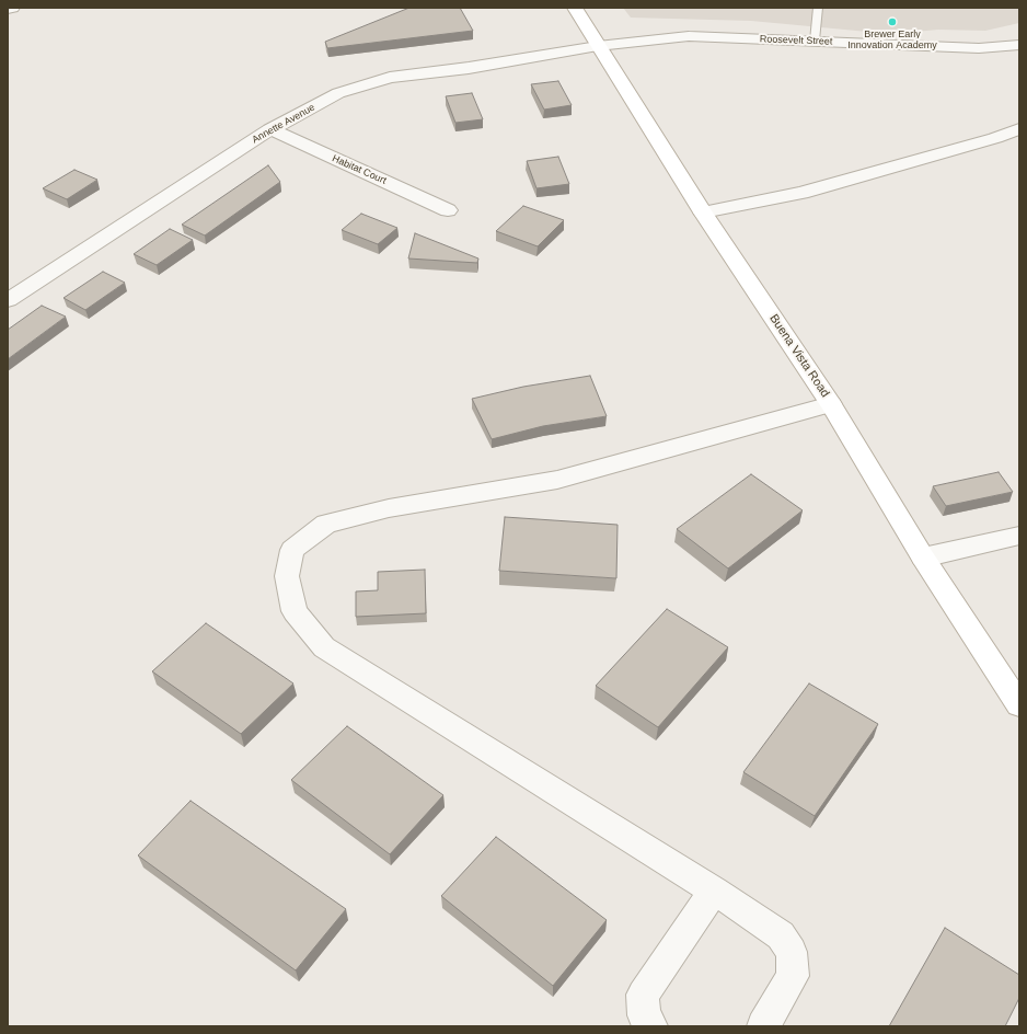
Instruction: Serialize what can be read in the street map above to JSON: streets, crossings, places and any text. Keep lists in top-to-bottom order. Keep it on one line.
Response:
{"streets":{"main road":["Buena Vista Road"],"street":["Roosevelt Street","Annette Avenue","Habitat Court"]},"crossings":[["Roosevelt Street","Annette Avenue"],["Roosevelt Street","Buena Vista Road"],["Annette Avenue","Habitat Court"],["Annette Avenue","Buena Vista Road"]],"places":["Brewer Early Innovation Academy"]}
